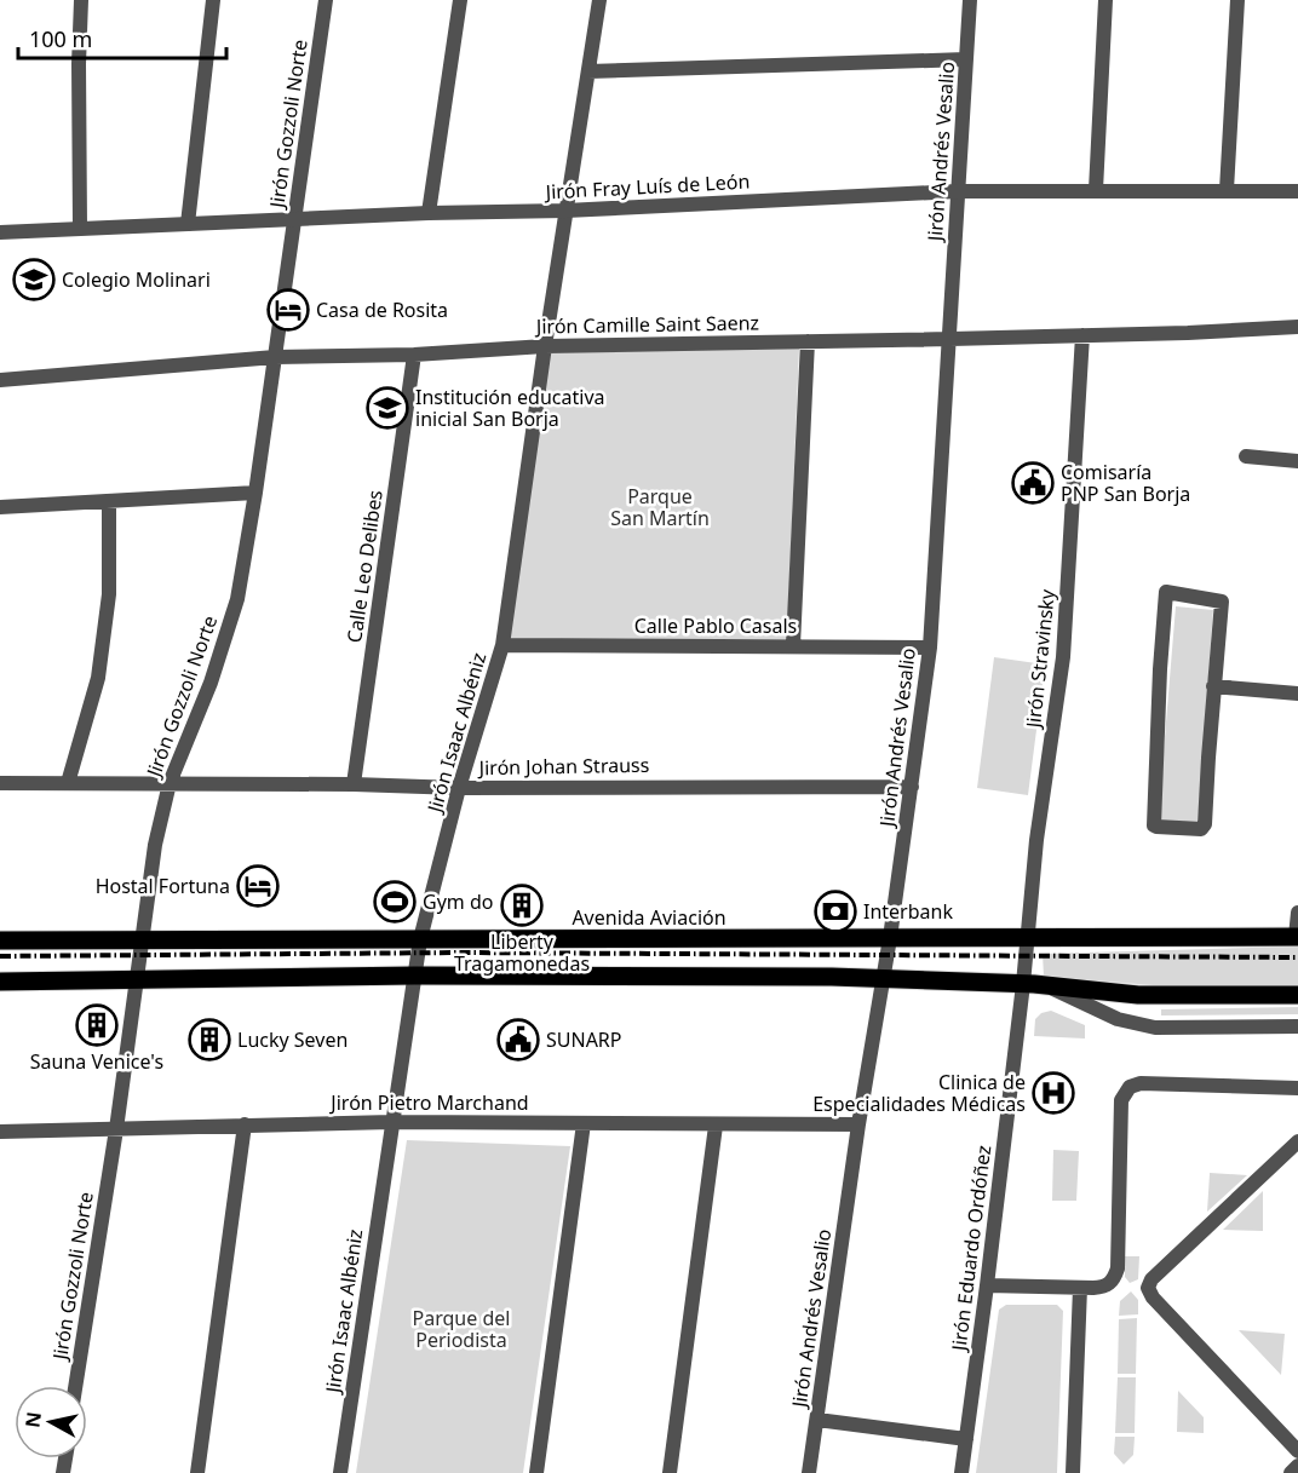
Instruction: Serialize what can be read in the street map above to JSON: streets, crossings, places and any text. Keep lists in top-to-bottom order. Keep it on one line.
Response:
{"streets":{"main road":["Avenida Aviación"],"street":["Jirón Gozzoli Norte","Jirón Andrés Vesalio","Jirón Fray Luís de León","Jirón Camille Saint Saenz","Calle Leo Delibes","Calle Pablo Casals","Jirón Stravinsky","Jirón Isaac Albéniz","Jirón Johan Strauss","Jirón Pietro Marchand","Jirón Eduardo Ordóñez"]},"crossings":[["Jirón Gozzoli Norte","Jirón Fray Luís de León"],["Jirón Gozzoli Norte","Jirón Camille Saint Saenz"],["Jirón Gozzoli Norte","Jirón Johan Strauss"],["Jirón Gozzoli Norte","Avenida Aviación"],["Jirón Gozzoli Norte","Jirón Pietro Marchand"],["Jirón Andrés Vesalio","Jirón Fray Luís de León"],["Jirón Andrés Vesalio","Jirón Camille Saint Saenz"],["Jirón Andrés Vesalio","Calle Pablo Casals"],["Jirón Andrés Vesalio","Jirón Johan Strauss"],["Jirón Andrés Vesalio","Avenida Aviación"],["Jirón Andrés Vesalio","Jirón Pietro Marchand"],["Jirón Fray Luís de León","Jirón Isaac Albéniz"],["Jirón Camille Saint Saenz","Calle Leo Delibes"],["Jirón Camille Saint Saenz","Jirón Stravinsky"],["Jirón Camille Saint Saenz","Jirón Isaac Albéniz"],["Calle Leo Delibes","Jirón Johan Strauss"],["Calle Pablo Casals","Jirón Isaac Albéniz"],["Jirón Stravinsky","Avenida Aviación"],["Jirón Stravinsky","Jirón Eduardo Ordóñez"],["Jirón Isaac Albéniz","Jirón Johan Strauss"],["Jirón Isaac Albéniz","Avenida Aviación"],["Jirón Isaac Albéniz","Jirón Pietro Marchand"]],"parks":["Parque San Martín","Parque del Periodista"],"places":{"school or university":["Colegio Molinari","Institución educativa inicial San Borja"],"hotel":["Casa de Rosita","Hostal Fortuna"],"public building":["Comisaría PNP San Borja","SUNARP"],"sports":["Gym do"],"building":["Liberty Tragamonedas","Sauna Venice's","Lucky Seven"],"bank":["Interbank"],"hospital":["Clinica de Especialidades Médicas"]},"scale_bar":"100 m","north":"left"}
